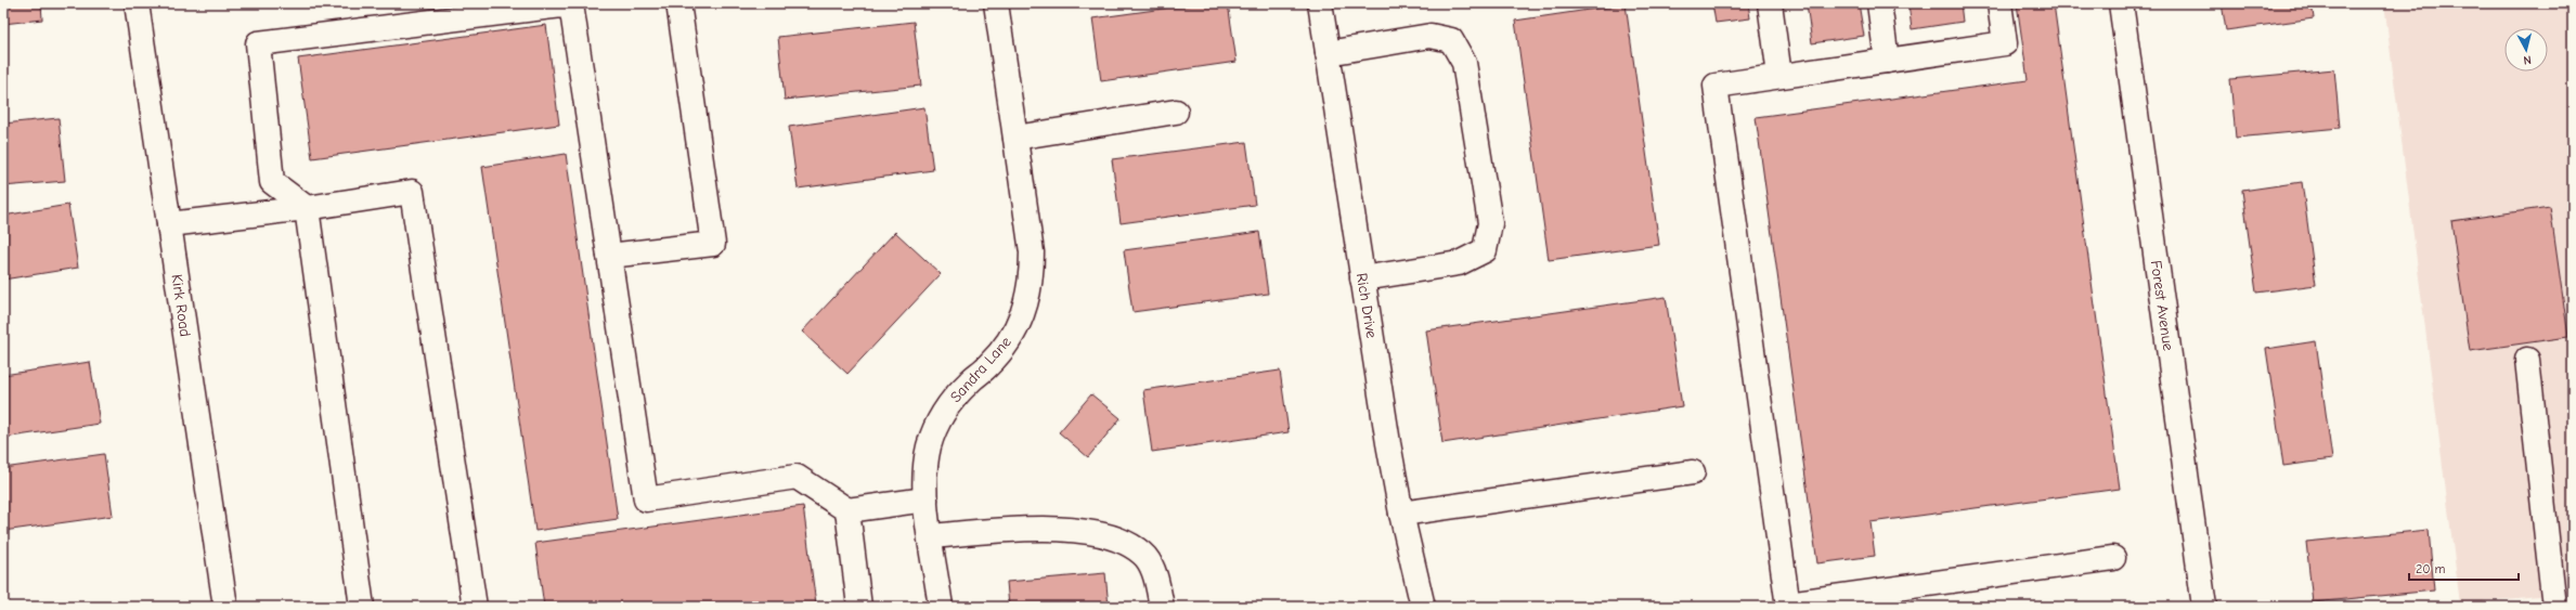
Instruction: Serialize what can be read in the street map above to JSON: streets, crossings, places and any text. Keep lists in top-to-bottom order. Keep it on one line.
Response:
{"streets":{"street":["Kirk Road","Rich Drive","Forest Avenue","Sandra Lane"]},"scale_bar":"20 m","north":"bottom"}
